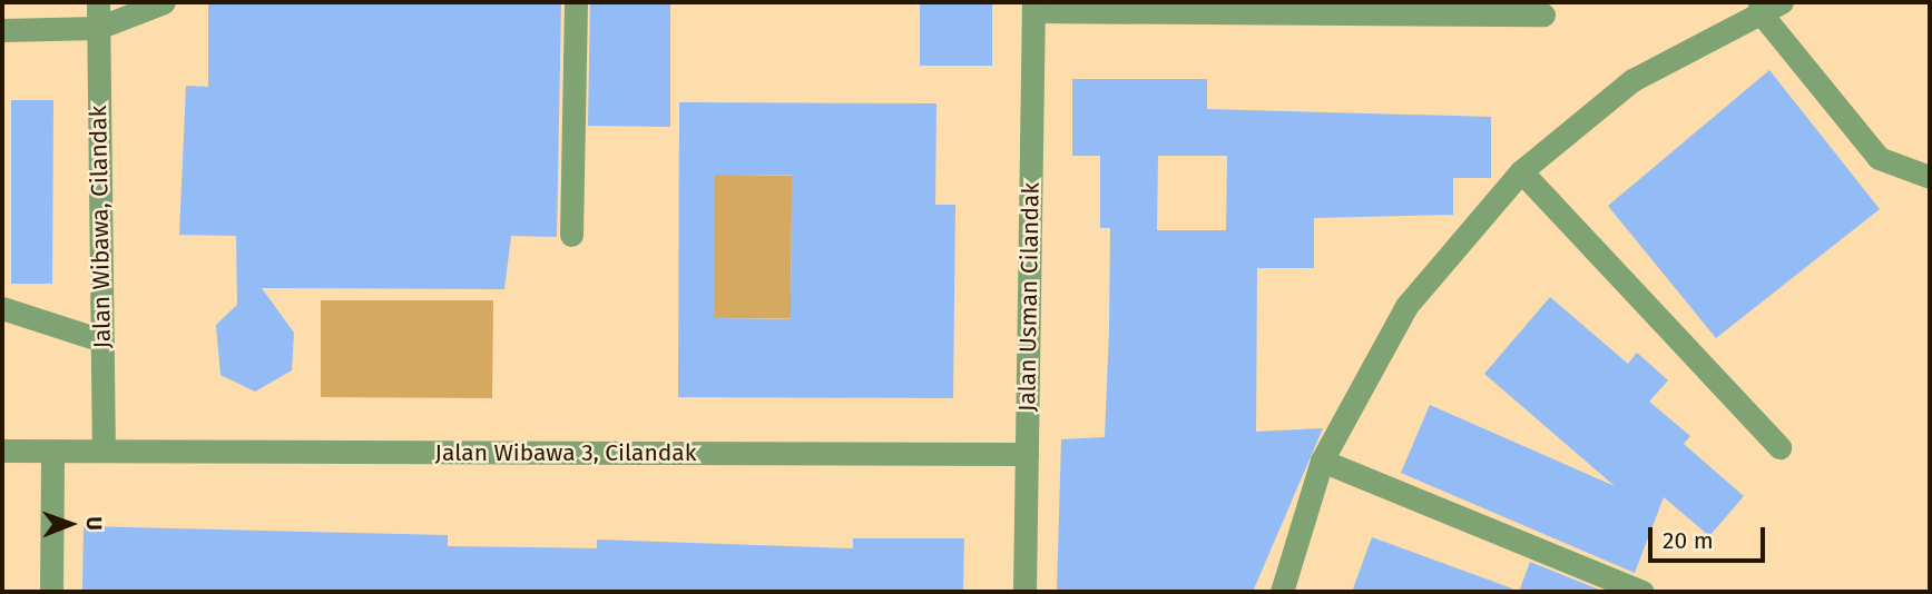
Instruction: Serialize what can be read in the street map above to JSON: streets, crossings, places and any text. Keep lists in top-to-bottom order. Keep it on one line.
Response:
{"streets":{"street":["Jalan Wibawa, Cilandak","Jalan Usman Cilandak","Jalan Wibawa 3, Cilandak"]},"crossings":[["Jalan Wibawa, Cilandak","Jalan Wibawa 3, Cilandak"],["Jalan Usman Cilandak","Jalan Wibawa 3, Cilandak"]],"scale_bar":"20 m","north":"right"}
